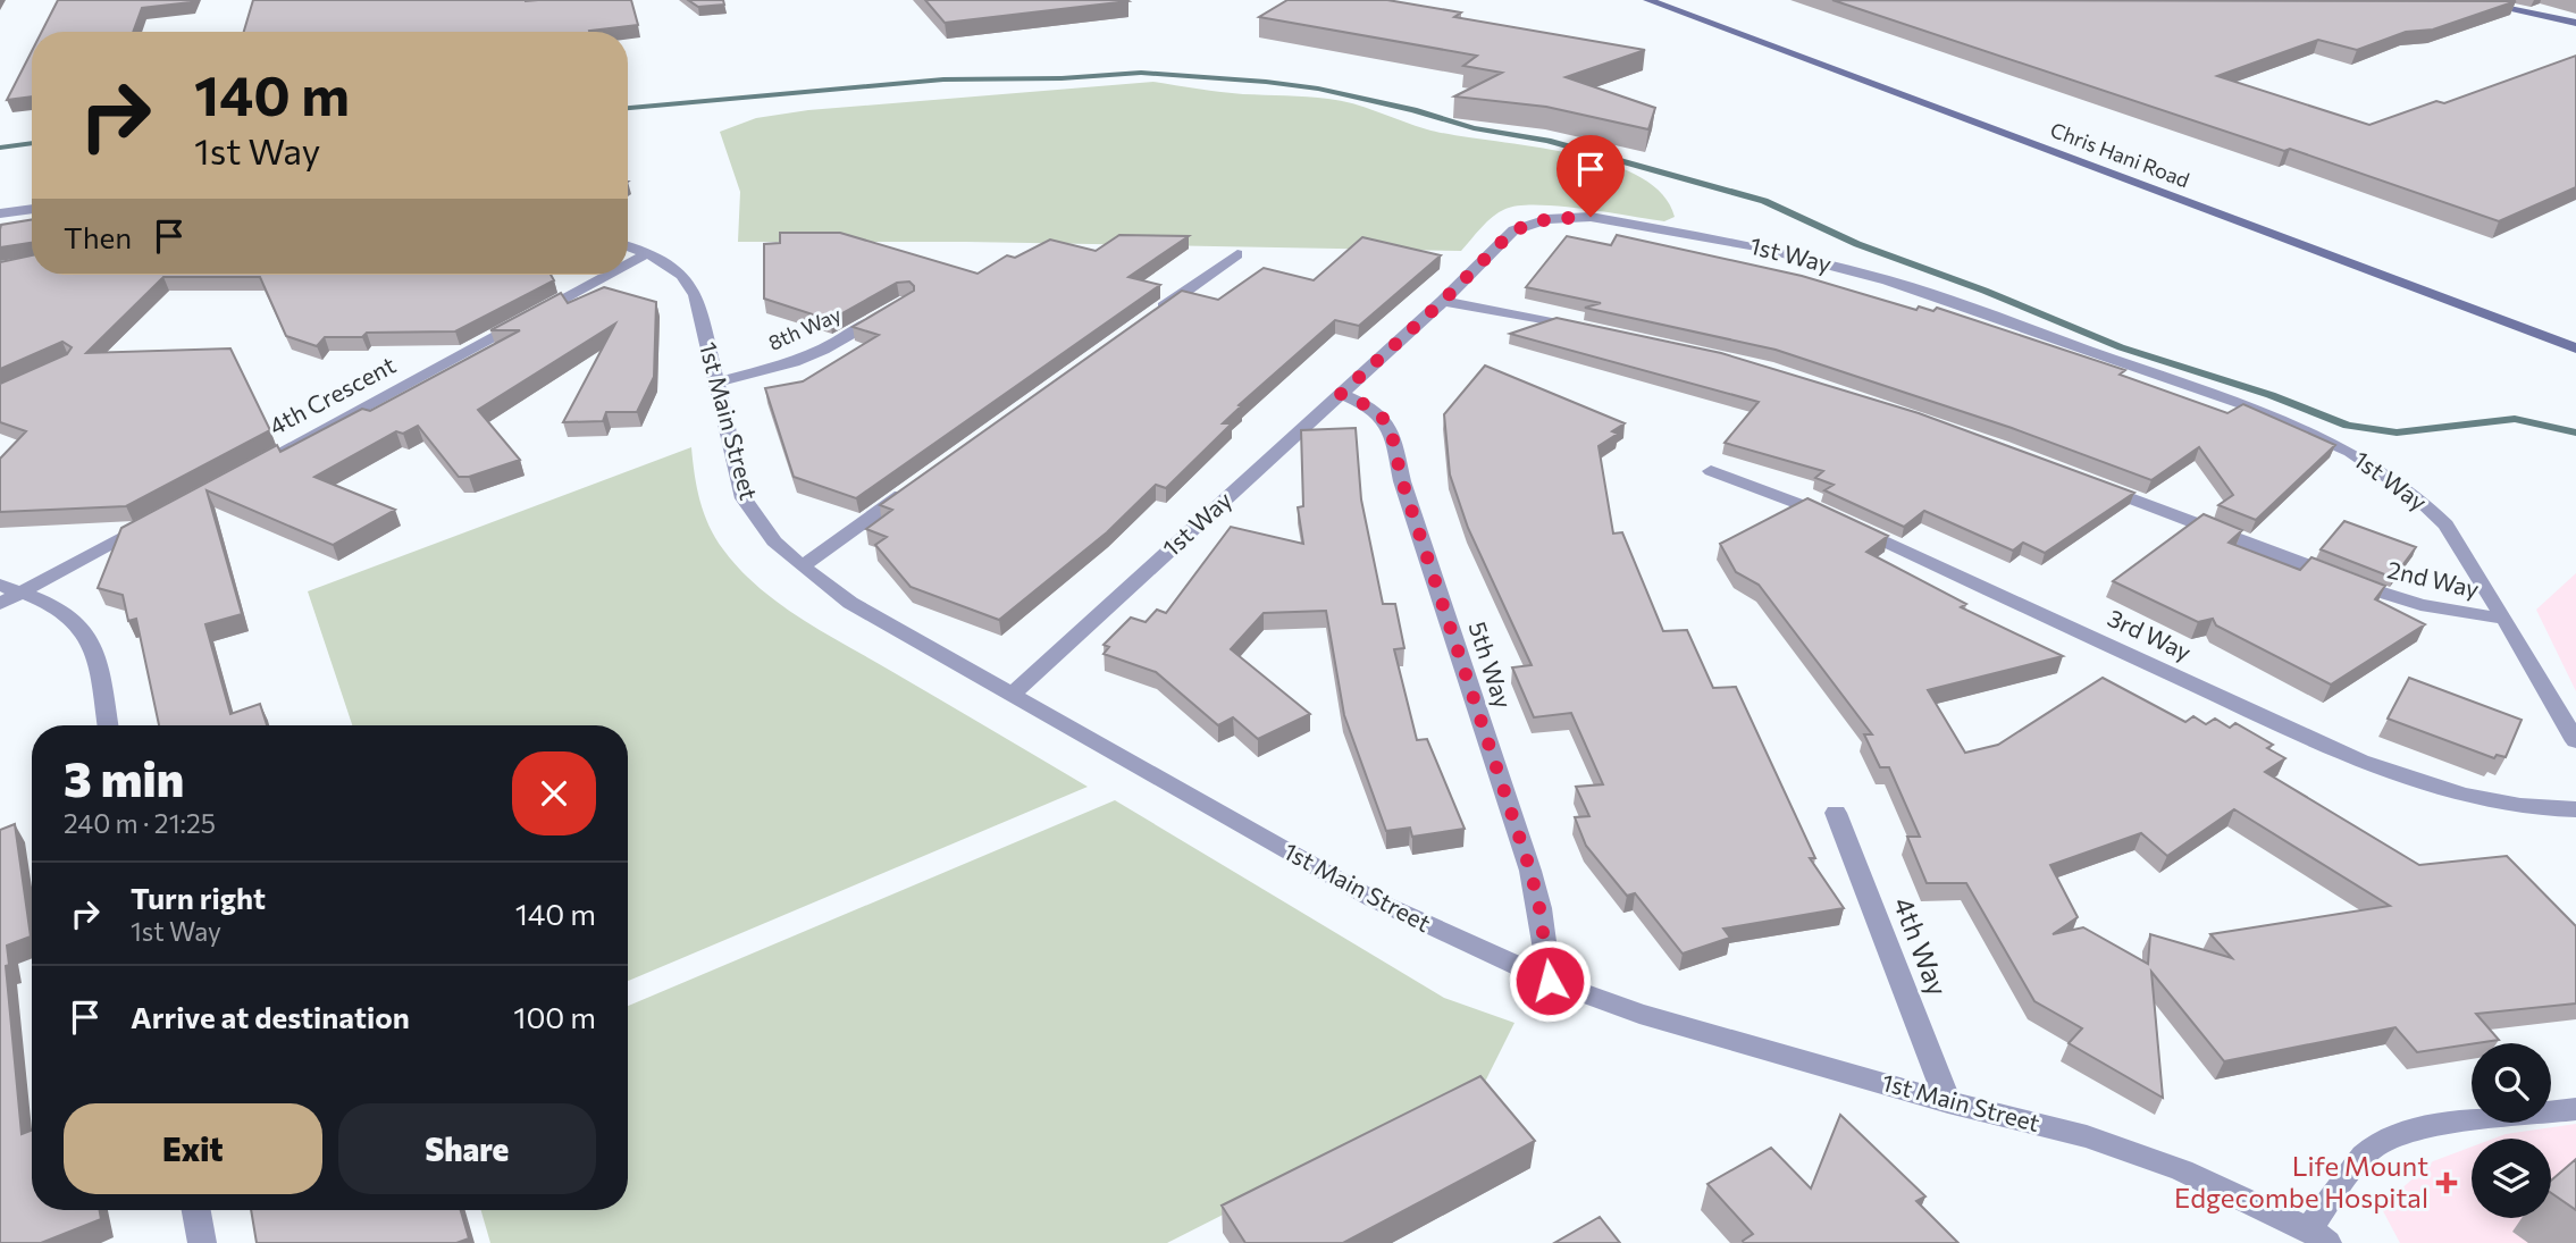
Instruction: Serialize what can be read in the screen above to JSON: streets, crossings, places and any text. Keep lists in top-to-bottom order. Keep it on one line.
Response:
{"streets":{"main road":["Chris Hani Road"],"street":["1st Way","8th Way","4th Crescent","1st Main Street","2nd Way","3rd Way","5th Way","4th Way"]},"crossings":[["1st Way","1st Main Street"],["1st Way","2nd Way"],["1st Way","5th Way"],["8th Way","1st Main Street"],["4th Crescent","1st Main Street"],["1st Main Street","5th Way"],["1st Main Street","4th Way"]],"places":{"health":["Life Mount Edgecombe Hospital"]},"page":{"turn":["140 m","1st Way"],"then":"Then","heading":["3 min","240 m · 21:25"],"list":[{"name":"Turn right","note":"1st Way","value":"140 m"},{"name":"Arrive at destination","value":"100 m"}],"buttons":["Exit","Share"]}}
